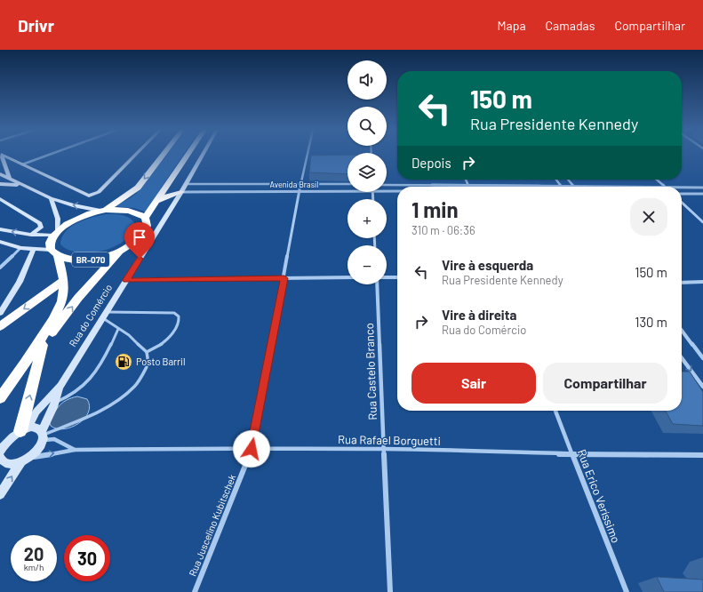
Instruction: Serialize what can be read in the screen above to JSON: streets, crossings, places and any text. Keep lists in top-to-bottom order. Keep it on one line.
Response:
{"streets":{"highway":["BR-070"],"street":["Avenida Brasil","Rua do Comércio","Rua Castelo Branco","Rua Rafael Borguetti","Rua Erico Veríssimo","Rua Juscelino Kubitschek"]},"crossings":[["Avenida Brasil","Rua do Comércio"],["Avenida Brasil","Rua Juscelino Kubitschek"],["Rua do Comércio","Rua Rafael Borguetti"],["Rua Castelo Branco","Rua Rafael Borguetti"],["Rua Rafael Borguetti","Rua Erico Veríssimo"],["Rua Rafael Borguetti","Rua Juscelino Kubitschek"]],"places":{"fuel station":["Posto Barril"]},"page":{"header":"Drivr","nav":["Mapa","Camadas","Compartilhar"],"map_buttons":["+","−"],"turn":["150 m","Rua Presidente Kennedy"],"then":"Depois","heading":["1 min","310 m · 06:36"],"list":[{"name":"Vire à esquerda","note":"Rua Presidente Kennedy","value":"150 m"},{"name":"Vire à direita","note":"Rua do Comércio","value":"130 m"}],"buttons":["Sair","Compartilhar"],"speed":"20 km/h","limit":"30"}}
